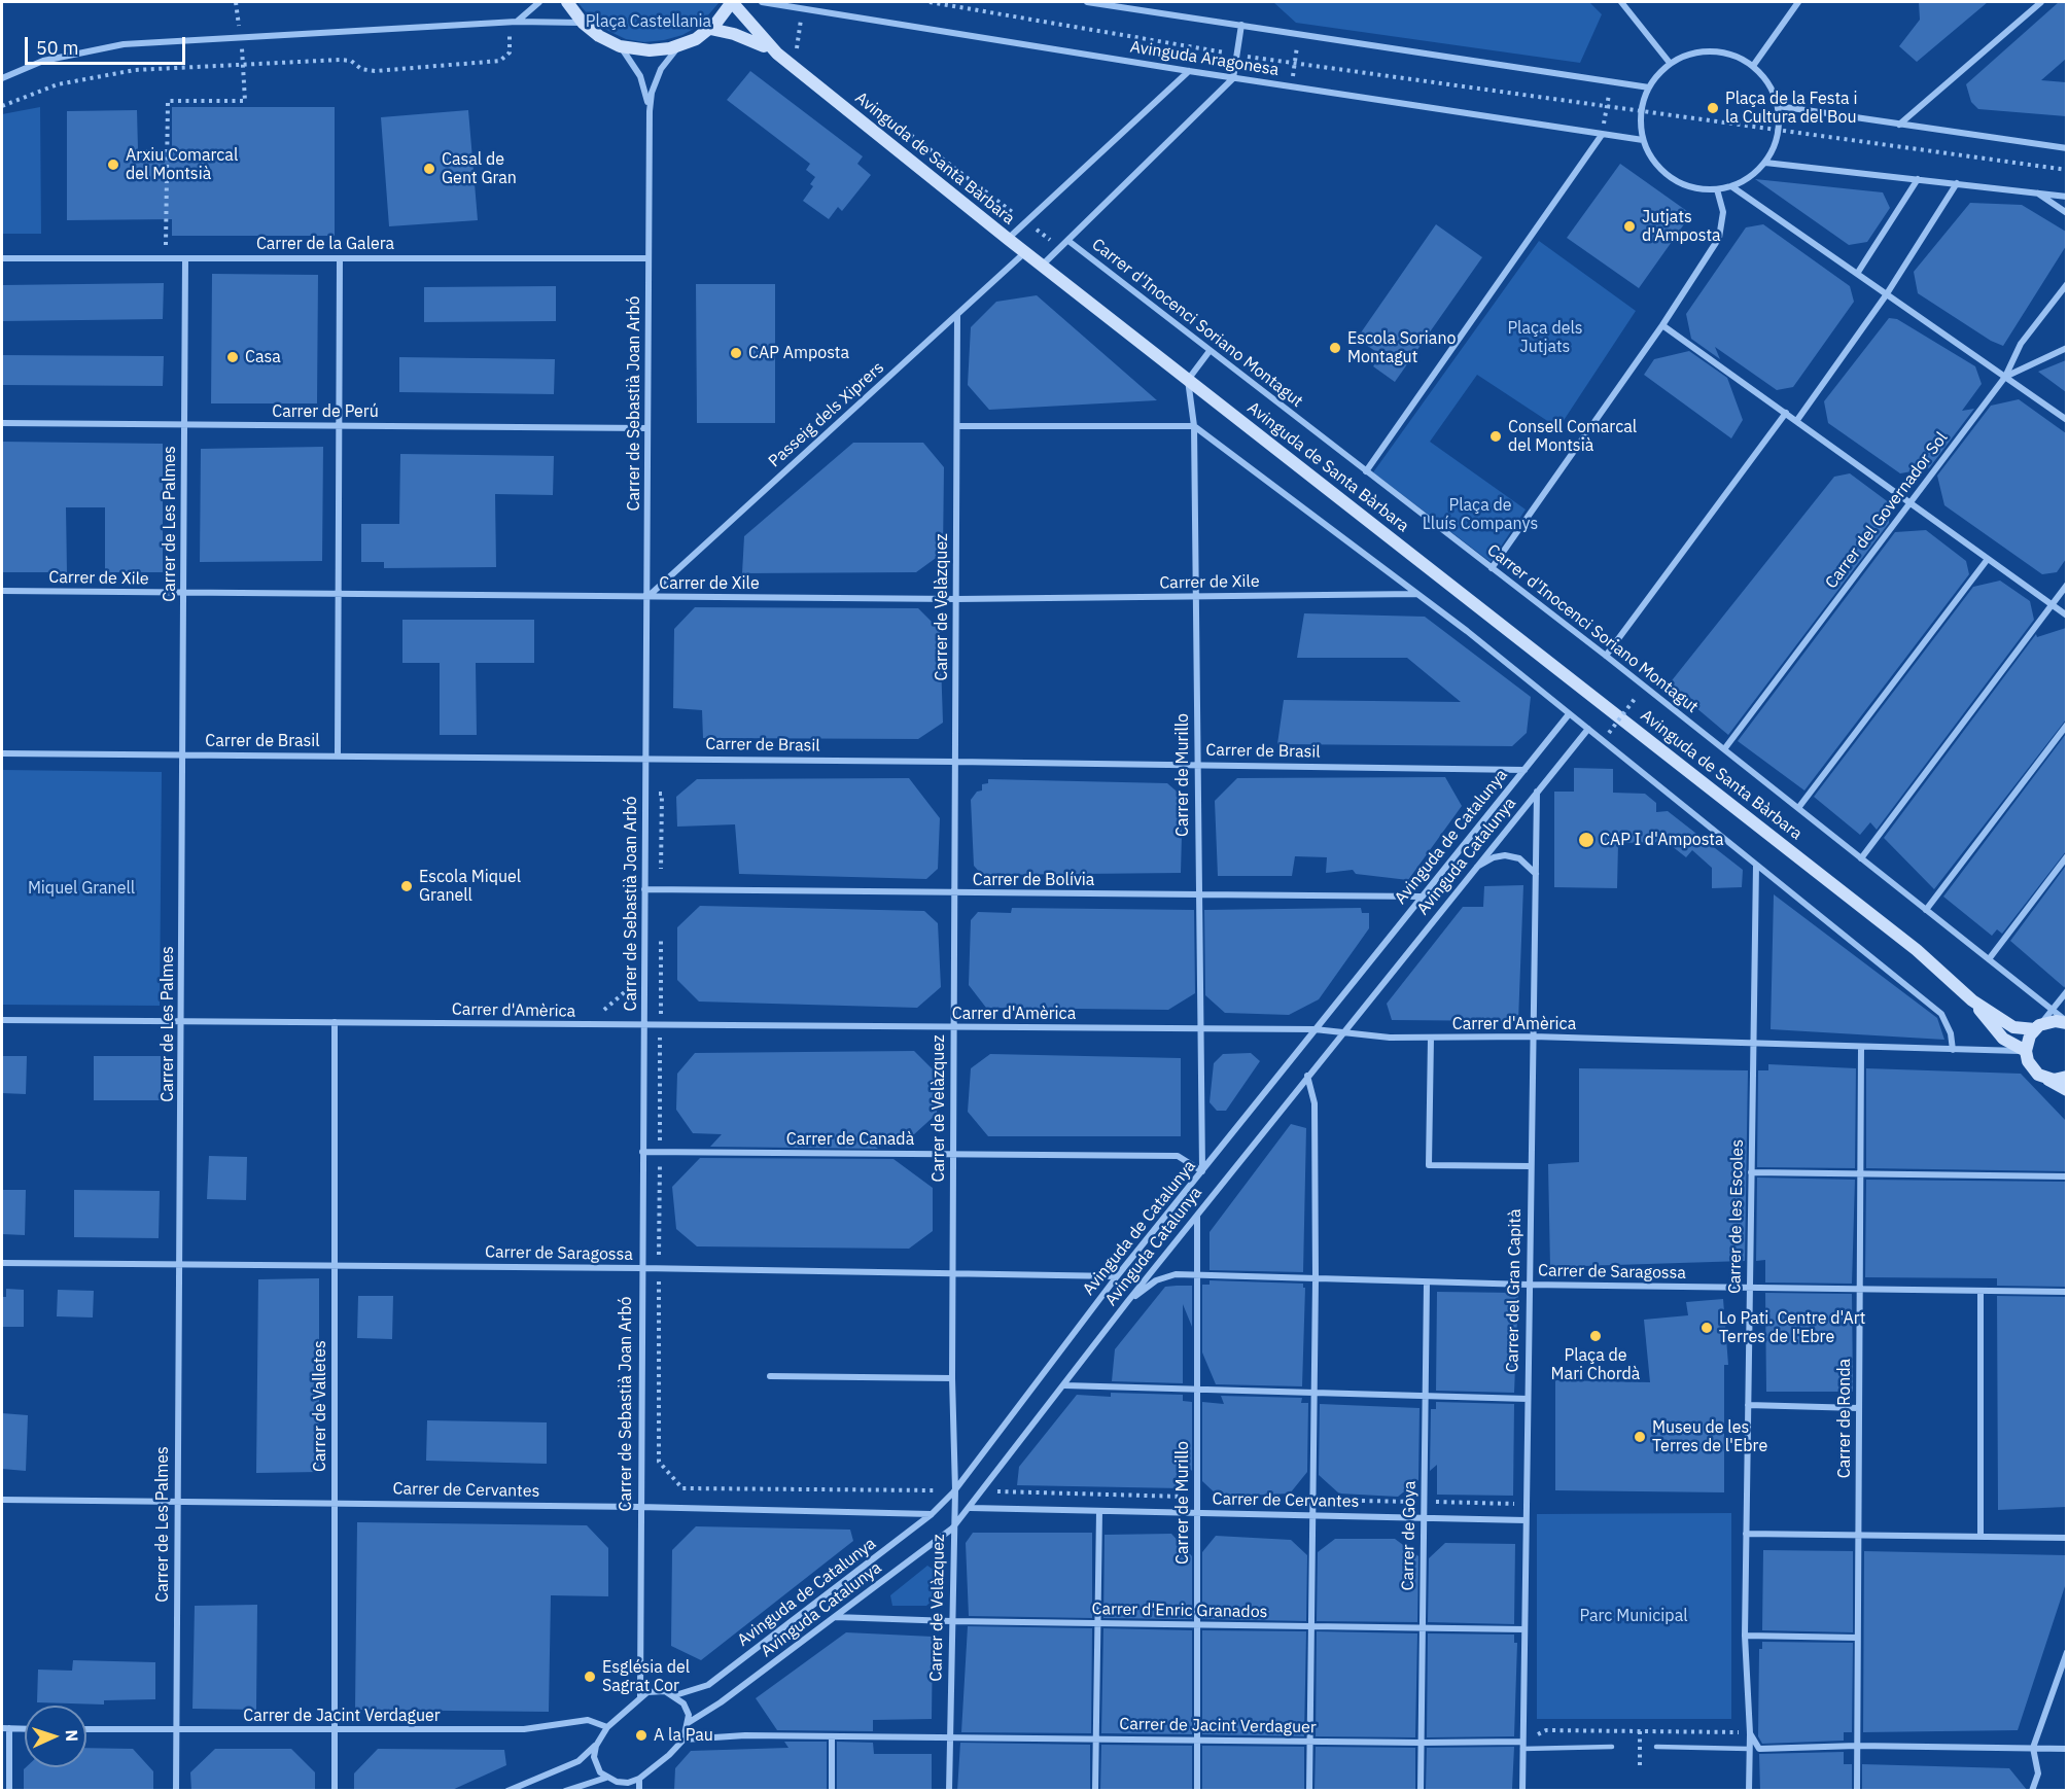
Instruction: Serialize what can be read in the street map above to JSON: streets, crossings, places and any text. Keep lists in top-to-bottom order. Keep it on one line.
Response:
{"streets":{"street":["Avinguda Aragonesa","Avinguda de Santa Bàrbara","Carrer de la Galera","Carrer d'Inocenci Soriano Montagut","Carrer de Sebastià Joan Arbó","Carrer de Perú","Passeig dels Xiprers","Carrer del Governador Sol","Carrer de Les Palmes","Carrer de Xile","Carrer de Velàzquez","Carrer de Brasil","Carrer de Murillo","Avinguda de Catalunya","Avinguda Catalunya","Carrer de Bolívia","Carrer d'Amèrica","Carrer de Canadà","Carrer de les Escoles","Carrer de Saragossa","Carrer del Gran Capità","Carrer de Valletes","Carrer de Ronda","Carrer de Cervantes","Carrer de Goya","Carrer d'Enric Granados","Carrer de Jacint Verdaguer"]},"crossings":[["Avinguda de Santa Bàrbara","Carrer d'Inocenci Soriano Montagut"],["Avinguda de Santa Bàrbara","Passeig dels Xiprers"],["Avinguda de Santa Bàrbara","Carrer de Murillo"],["Avinguda de Santa Bàrbara","Carrer d'Amèrica"],["Carrer de la Galera","Carrer de Sebastià Joan Arbó"],["Carrer de la Galera","Carrer de Les Palmes"],["Carrer d'Inocenci Soriano Montagut","Carrer del Governador Sol"],["Carrer de Sebastià Joan Arbó","Carrer de Perú"],["Carrer de Sebastià Joan Arbó","Passeig dels Xiprers"],["Carrer de Sebastià Joan Arbó","Carrer de Xile"],["Carrer de Sebastià Joan Arbó","Carrer de Brasil"],["Carrer de Sebastià Joan Arbó","Avinguda de Catalunya"],["Carrer de Sebastià Joan Arbó","Avinguda Catalunya"],["Carrer de Sebastià Joan Arbó","Carrer de Bolívia"],["Carrer de Sebastià Joan Arbó","Carrer d'Amèrica"],["Carrer de Sebastià Joan Arbó","Carrer de Canadà"],["Carrer de Sebastià Joan Arbó","Carrer de Saragossa"],["Carrer de Sebastià Joan Arbó","Carrer de Cervantes"],["Carrer de Sebastià Joan Arbó","Carrer de Jacint Verdaguer"],["Carrer de Perú","Carrer de Les Palmes"],["Passeig dels Xiprers","Carrer de Xile"],["Passeig dels Xiprers","Carrer de Velàzquez"],["Carrer de Les Palmes","Carrer de Xile"],["Carrer de Les Palmes","Carrer de Brasil"],["Carrer de Les Palmes","Carrer d'Amèrica"],["Carrer de Les Palmes","Carrer de Saragossa"],["Carrer de Les Palmes","Carrer de Cervantes"],["Carrer de Les Palmes","Carrer de Jacint Verdaguer"],["Carrer de Xile","Carrer de Velàzquez"],["Carrer de Xile","Carrer de Murillo"],["Carrer de Velàzquez","Carrer de Brasil"],["Carrer de Velàzquez","Avinguda de Catalunya"],["Carrer de Velàzquez","Avinguda Catalunya"],["Carrer de Velàzquez","Carrer de Bolívia"],["Carrer de Velàzquez","Carrer d'Amèrica"],["Carrer de Velàzquez","Carrer de Canadà"],["Carrer de Velàzquez","Carrer de Saragossa"],["Carrer de Velàzquez","Carrer d'Enric Granados"],["Carrer de Velàzquez","Carrer de Jacint Verdaguer"],["Carrer de Brasil","Carrer de Murillo"],["Carrer de Brasil","Avinguda de Catalunya"],["Carrer de Murillo","Avinguda de Catalunya"],["Carrer de Murillo","Avinguda Catalunya"],["Carrer de Murillo","Carrer de Bolívia"],["Carrer de Murillo","Carrer d'Amèrica"],["Carrer de Murillo","Carrer de Canadà"],["Carrer de Murillo","Carrer de Saragossa"],["Carrer de Murillo","Carrer de Cervantes"],["Carrer de Murillo","Carrer d'Enric Granados"],["Carrer de Murillo","Carrer de Jacint Verdaguer"],["Avinguda de Catalunya","Avinguda Catalunya"],["Avinguda de Catalunya","Carrer de Bolívia"],["Avinguda de Catalunya","Carrer d'Amèrica"],["Avinguda de Catalunya","Carrer de Canadà"],["Avinguda de Catalunya","Carrer de Saragossa"],["Avinguda de Catalunya","Carrer de Cervantes"],["Avinguda de Catalunya","Carrer de Jacint Verdaguer"],["Avinguda Catalunya","Carrer d'Amèrica"],["Avinguda Catalunya","Carrer de Saragossa"],["Avinguda Catalunya","Carrer del Gran Capità"],["Avinguda Catalunya","Carrer de Cervantes"],["Avinguda Catalunya","Carrer d'Enric Granados"],["Avinguda Catalunya","Carrer de Jacint Verdaguer"],["Carrer d'Amèrica","Carrer de les Escoles"],["Carrer d'Amèrica","Carrer del Gran Capità"],["Carrer d'Amèrica","Carrer de Valletes"],["Carrer d'Amèrica","Carrer de Ronda"],["Carrer de les Escoles","Carrer de Saragossa"],["Carrer de Saragossa","Carrer del Gran Capità"],["Carrer de Saragossa","Carrer de Valletes"],["Carrer de Saragossa","Carrer de Ronda"],["Carrer de Saragossa","Carrer de Goya"],["Carrer del Gran Capità","Carrer de Cervantes"],["Carrer del Gran Capità","Carrer d'Enric Granados"],["Carrer del Gran Capità","Carrer de Jacint Verdaguer"],["Carrer de Valletes","Carrer de Cervantes"],["Carrer de Valletes","Carrer de Jacint Verdaguer"],["Carrer de Cervantes","Carrer de Goya"],["Carrer de Goya","Carrer d'Enric Granados"],["Carrer de Goya","Carrer de Jacint Verdaguer"]],"parks":["Plaça Castellania","Plaça dels Jutjats","Plaça de Lluís Companys","Miquel Granell","Parc Municipal"],"places":["Plaça de la Festa i la Cultura del Bou","Arxiu Comarcal del Montsià","Casal de Gent Gran","Jutjats d'Amposta","Escola Soriano Montagut","CAP Amposta","Casa","Consell Comarcal del Montsià","CAP I d'Amposta","Escola Miquel Granell","Lo Pati. Centre d'Art Terres de l'Ebre","Plaça de Mari Chordà","Museu de les Terres de l'Ebre","Església del Sagrat Cor","A la Pau"],"scale_bar":"50 m","north":"right"}
